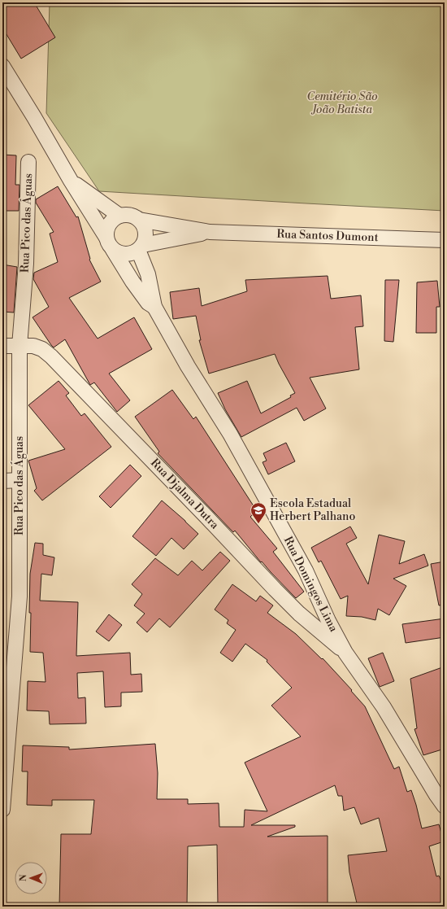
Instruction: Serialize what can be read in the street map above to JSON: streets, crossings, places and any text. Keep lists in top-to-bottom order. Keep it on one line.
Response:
{"streets":{"street":["Rua Pico das Águas","Rua Santos Dumont","Rua Djalma Dutra","Rua Domingos Lima"]},"crossings":[["Rua Pico das Águas","Rua Djalma Dutra"],["Rua Santos Dumont","Rua Domingos Lima"],["Rua Djalma Dutra","Rua Domingos Lima"]],"parks":["Cemitério São João Batista"],"places":{"school or university":["Escola Estadual Herbert Palhano"]},"north":"left"}
